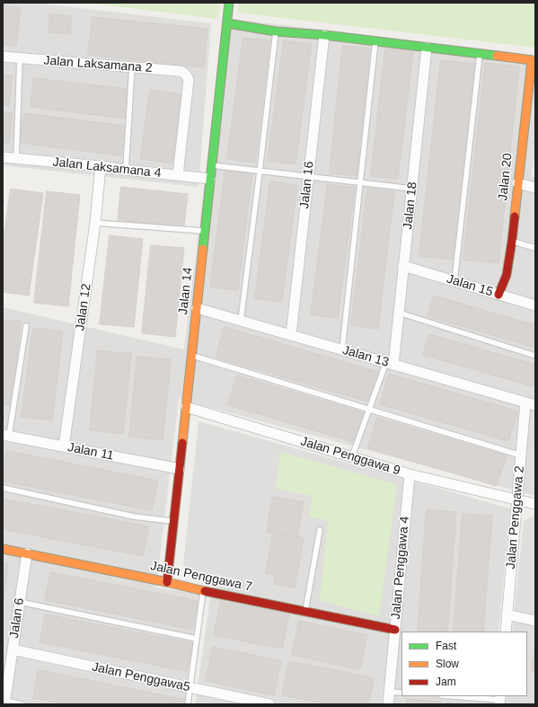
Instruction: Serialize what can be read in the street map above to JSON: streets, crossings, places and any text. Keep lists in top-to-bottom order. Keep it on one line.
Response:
{"streets":{"street":["Jalan Laksamana 2","Jalan Laksamana 4","Jalan 20","Jalan 16","Jalan 18","Jalan 15","Jalan 14","Jalan 12","Jalan 13","Jalan 11","Jalan Penggawa 9","Jalan Penggawa 2","Jalan Penggawa 4","Jalan Penggawa 7","Jalan 6","Jalan Penggawa5"]},"crossings":[["Jalan Laksamana 2","Jalan Laksamana 4"],["Jalan Laksamana 4","Jalan 14"],["Jalan Laksamana 4","Jalan 12"],["Jalan 20","Jalan 15"],["Jalan 16","Jalan 13"],["Jalan 18","Jalan 15"],["Jalan 18","Jalan 13"],["Jalan 14","Jalan 13"],["Jalan 14","Jalan 11"],["Jalan 14","Jalan Penggawa 9"],["Jalan 14","Jalan Penggawa 7"],["Jalan 12","Jalan 11"],["Jalan 13","Jalan Penggawa 2"],["Jalan Penggawa 9","Jalan Penggawa 2"],["Jalan Penggawa 9","Jalan Penggawa 4"],["Jalan Penggawa 4","Jalan Penggawa 7"],["Jalan Penggawa 7","Jalan 6"],["Jalan 6","Jalan Penggawa5"]],"legend":["Fast","Slow","Jam"]}
